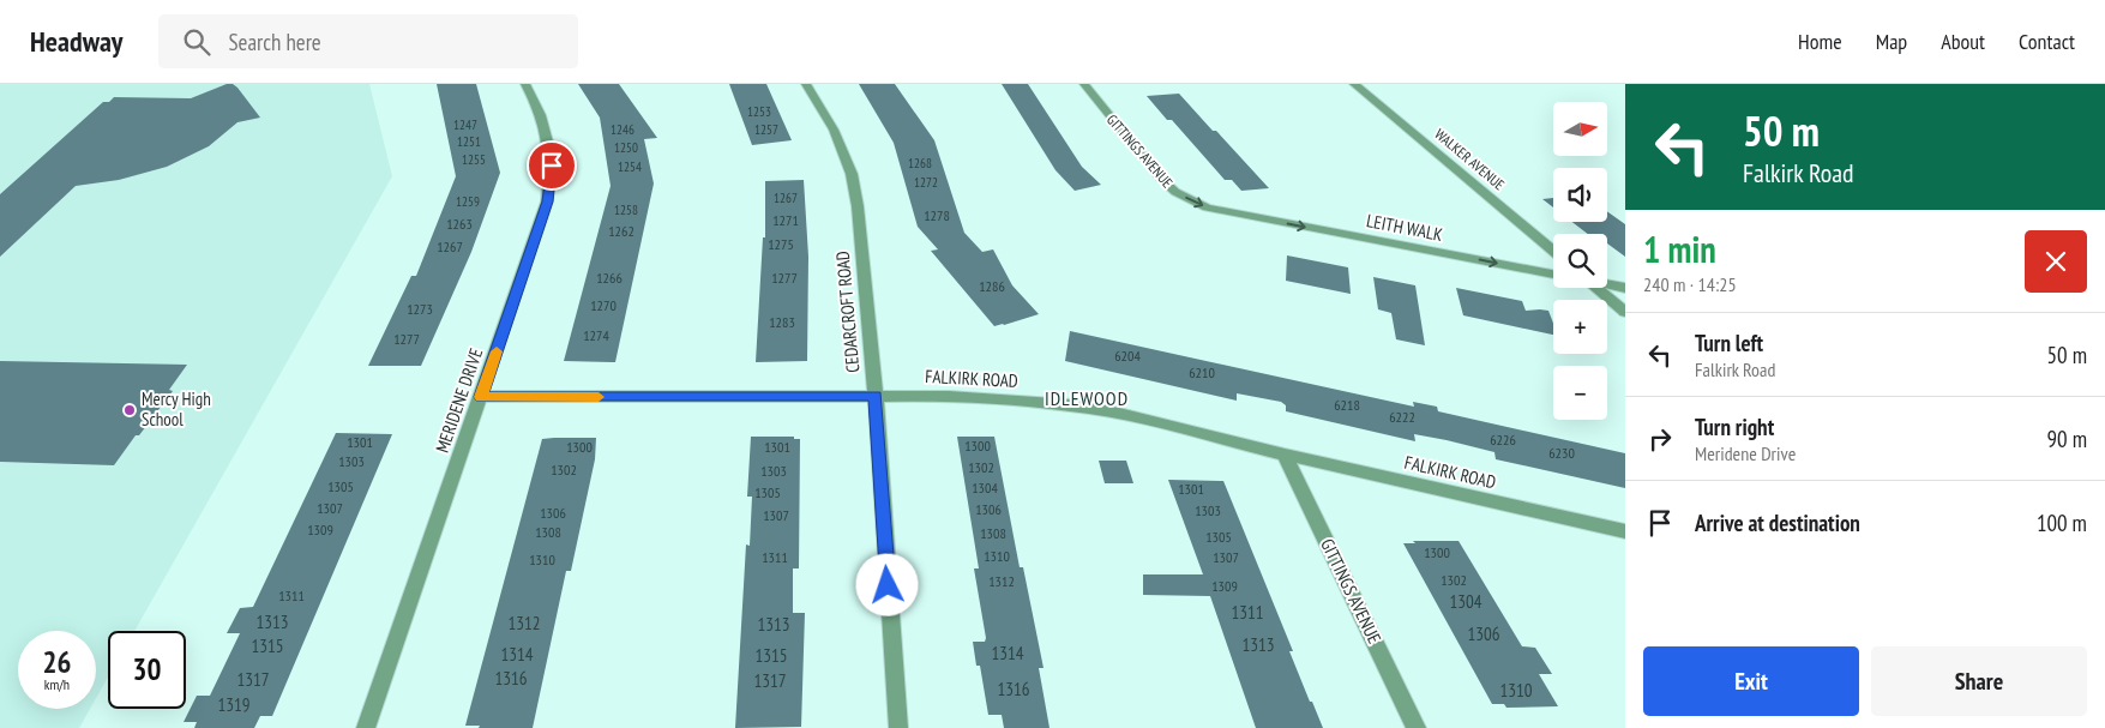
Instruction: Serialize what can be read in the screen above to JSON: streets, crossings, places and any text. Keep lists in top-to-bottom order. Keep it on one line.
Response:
{"streets":{"street":["GITTINGS AVENUE","WALKER AVENUE","LEITH WALK","CEDARCROFT ROAD","FALKIRK ROAD","MERIDENE DRIVE"]},"crossings":[["GITTINGS AVENUE","LEITH WALK"],["GITTINGS AVENUE","FALKIRK ROAD"],["CEDARCROFT ROAD","FALKIRK ROAD"],["FALKIRK ROAD","MERIDENE DRIVE"]],"one_way":["GITTINGS AVENUE","LEITH WALK"],"districts":["IDLEWOOD"],"places":["Mercy High School"],"house_numbers":["1253","1247","1246","1257","1251","1250","1255","1268","1254","1272","1267","1259","1258","1278","1271","1263","1262","1275","1267","1266","1277","1286","1270","1273","1283","1274","1277","6204","6210","6218","6222","6226","1301","1300","1300","1301","6230","1303","1302","1302","1303","1305","1304","1301","1305","1307","1306","1303","1306","1307","1309","1308","1308","1305","1300","1310","1311","1307","1310","1302","1312","1309","1311","1304","1311","1313","1312","1313","1306","1313","1315","1314","1314","1315","1316","1317","1317","1316","1310","1319"],"north":"right","page":{"header":"Headway","search":"Search here","nav":["Home","Map","About","Contact"],"turn":["50 m","Falkirk Road"],"map_buttons":["+","−"],"heading":["1 min","240 m · 14:25"],"list":[{"name":"Turn left","note":"Falkirk Road","value":"50 m"},{"name":"Turn right","note":"Meridene Drive","value":"90 m"},{"name":"Arrive at destination","value":"100 m"}],"speed":"26 km/h","limit":"30","buttons":["Exit","Share"]}}
